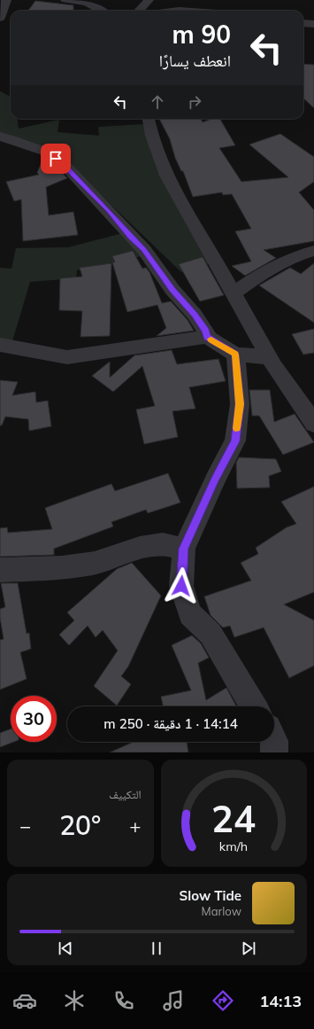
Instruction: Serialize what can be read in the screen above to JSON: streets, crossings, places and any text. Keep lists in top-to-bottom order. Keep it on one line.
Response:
{"page":{"turn":["90 m","انعطف يسارًا"],"limit":"30","trip":"14:14 · 1 دقيقة · 250 m","tile":"التكييف","heat":["−","20°","+"],"song":["Slow Tide","Marlow"],"tabs":"14:13","gauge":["24","km/h"]}}
